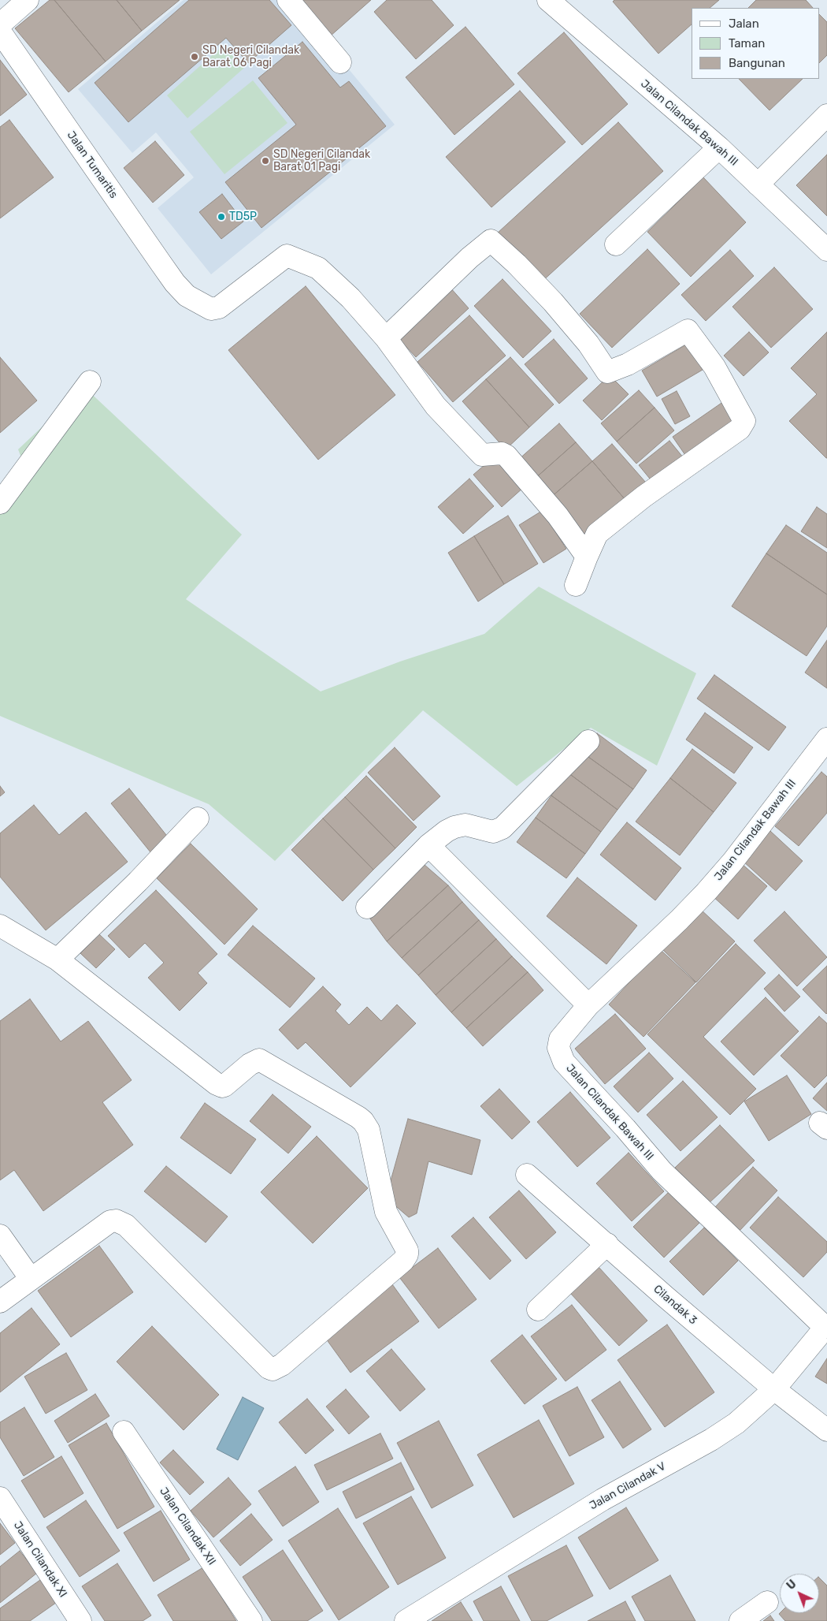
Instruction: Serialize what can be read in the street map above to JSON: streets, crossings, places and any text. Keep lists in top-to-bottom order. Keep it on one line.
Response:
{"streets":{"street":["Jalan Cilandak Bawah III","Jalan Tumaritis","Cilandak 3","Jalan Cilandak V","Jalan Cilandak XII","Jalan Cilandak XI"]},"crossings":[["Jalan Cilandak Bawah III","Jalan Cilandak V"],["Cilandak 3","Jalan Cilandak V"]],"places":["SD Negeri Cilandak Barat 06 Pagi","SD Negeri Cilandak Barat 01 Pagi","TD5P"],"legend":["Jalan","Taman","Bangunan"],"north":"top left"}
